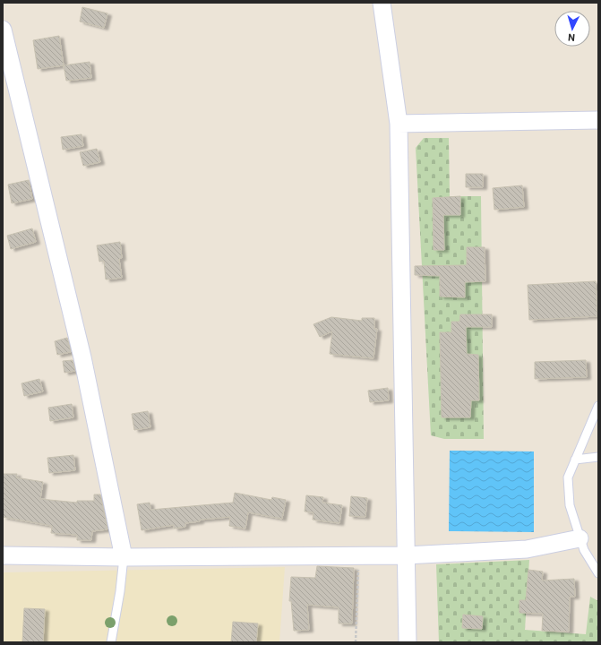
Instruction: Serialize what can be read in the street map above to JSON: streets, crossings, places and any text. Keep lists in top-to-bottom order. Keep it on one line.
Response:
{"north":"bottom"}
